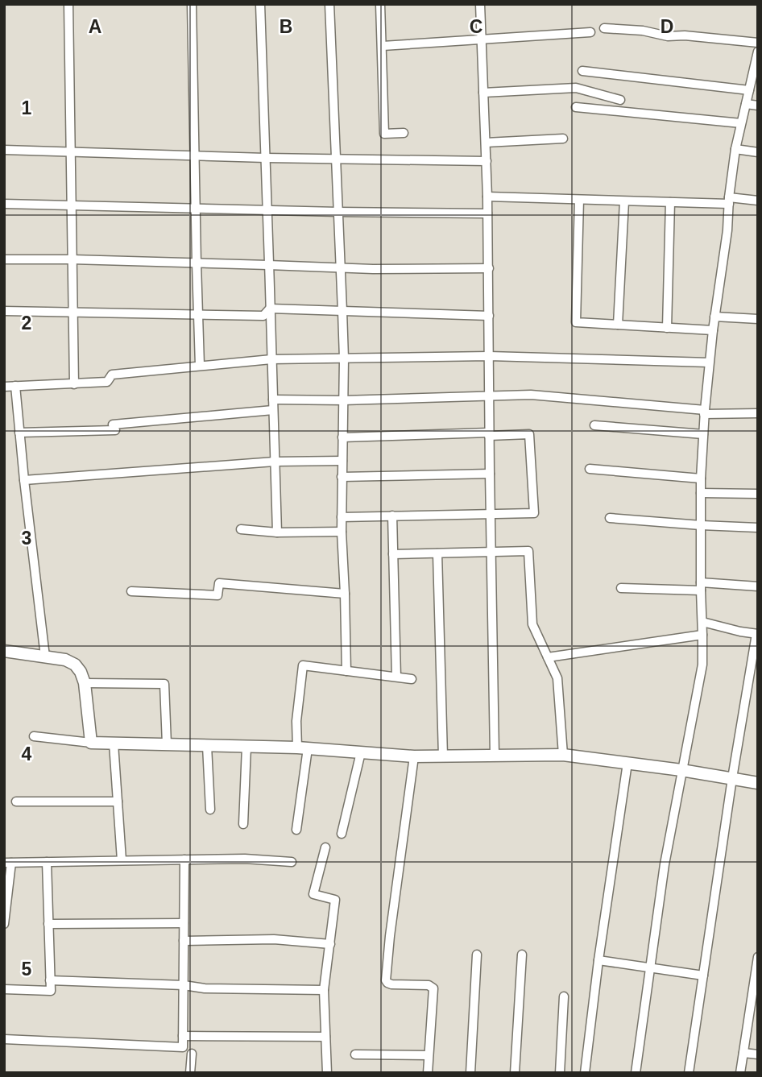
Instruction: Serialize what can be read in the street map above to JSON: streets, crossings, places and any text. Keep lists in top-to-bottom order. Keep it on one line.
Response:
{"grid":{"columns":["A","B","C","D"],"rows":["1","2","3","4","5"]}}
